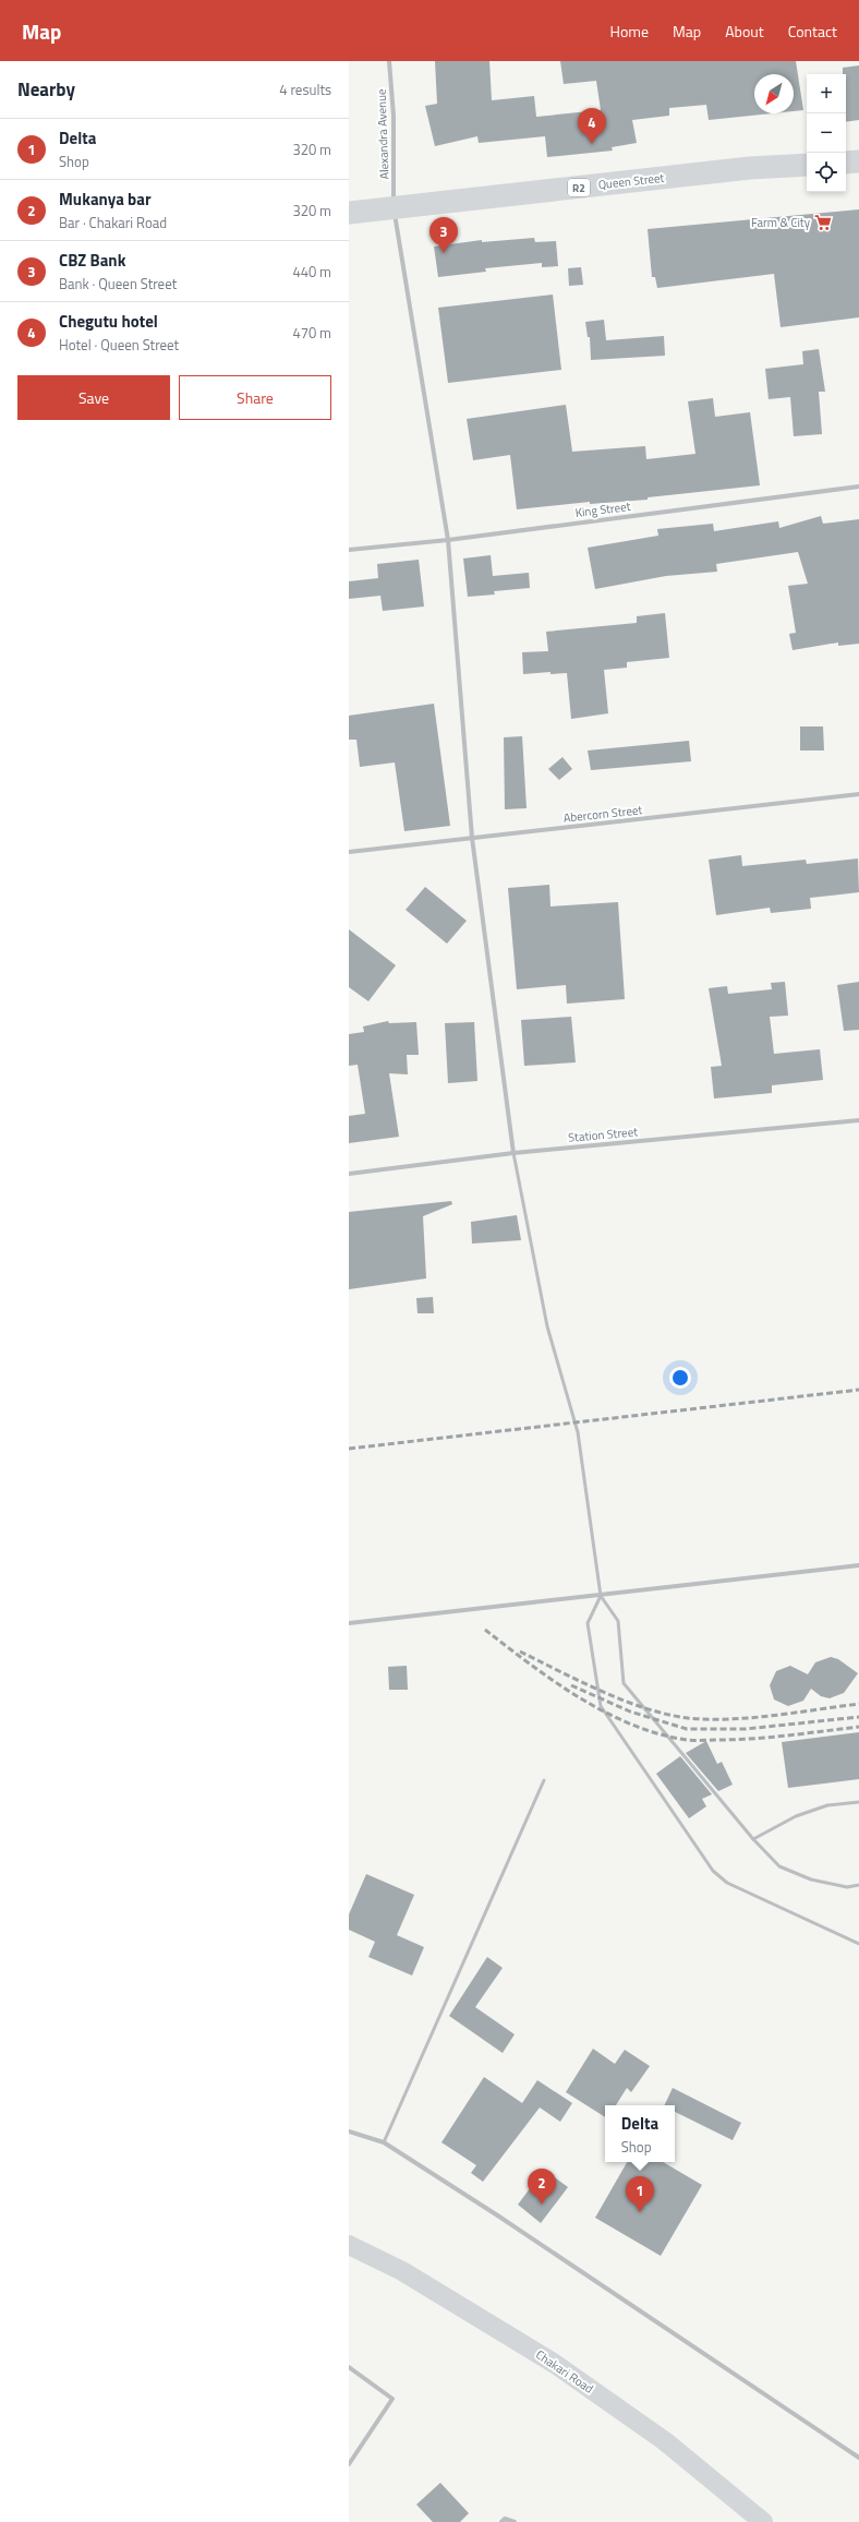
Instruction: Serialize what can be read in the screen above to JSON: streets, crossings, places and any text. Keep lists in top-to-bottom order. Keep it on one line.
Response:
{"streets":{"highway":["Queen Street","R2"],"main road":["Chakari Road"],"street":["Alexandra Avenue","King Street","Abercorn Street","Station Street"]},"crossings":[["Alexandra Avenue","Queen Street"],["Alexandra Avenue","King Street"],["Alexandra Avenue","Abercorn Street"],["Alexandra Avenue","Station Street"]],"places":{"supermarket":["Farm & City"]},"north":"bottom left","page":{"header":"Map","nav":["Home","Map","About","Contact"],"heading":["Nearby","4 results"],"map_buttons":["+","−"],"pins":["4","3","2","1"],"list":[{"mark":"1","name":"Delta","note":"Shop","value":"320 m"},{"mark":"2","name":"Mukanya bar","note":"Bar · Chakari Road","value":"320 m"},{"mark":"3","name":"CBZ Bank","note":"Bank · Queen Street","value":"440 m"},{"mark":"4","name":"Chegutu hotel","note":"Hotel · Queen Street","value":"470 m"}],"buttons":["Save","Share"],"popup":["Delta","Shop"]}}
